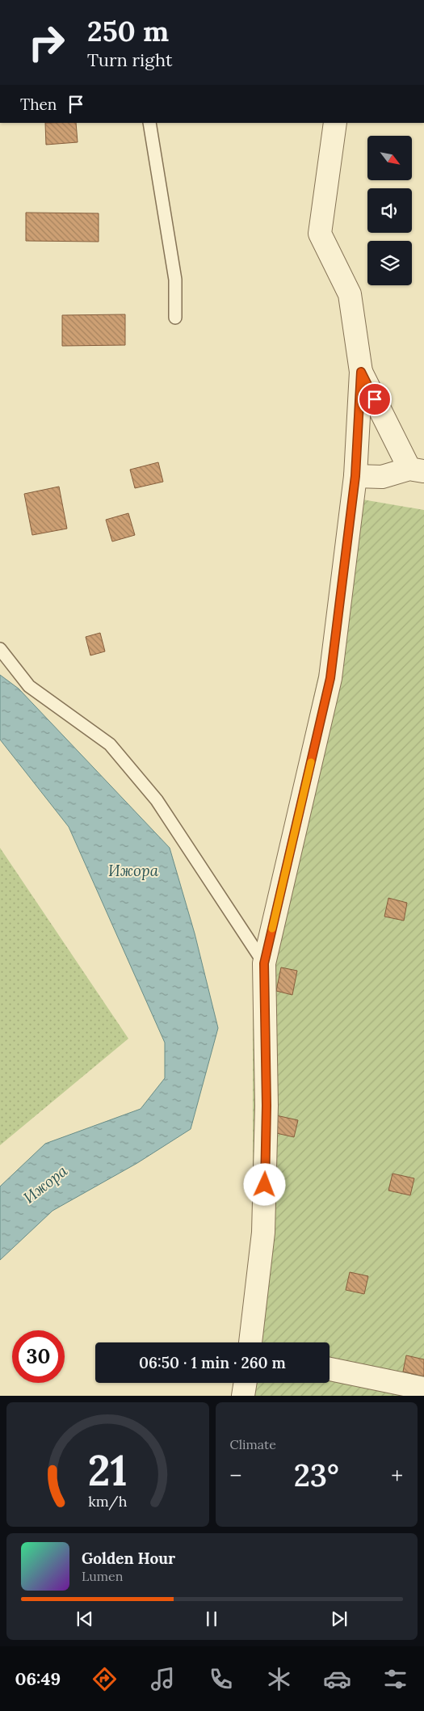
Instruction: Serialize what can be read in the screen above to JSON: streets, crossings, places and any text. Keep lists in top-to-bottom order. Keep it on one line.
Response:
{"water":["Ижора"],"north":"bottom right","page":{"turn":["250 m","Turn right"],"then":"Then","limit":"30","trip":"06:50 · 1 min · 260 m","tile":"Climate","heat":["−","23°","+"],"song":["Golden Hour","Lumen"],"tabs":"06:49","gauge":["21","km/h"]}}
